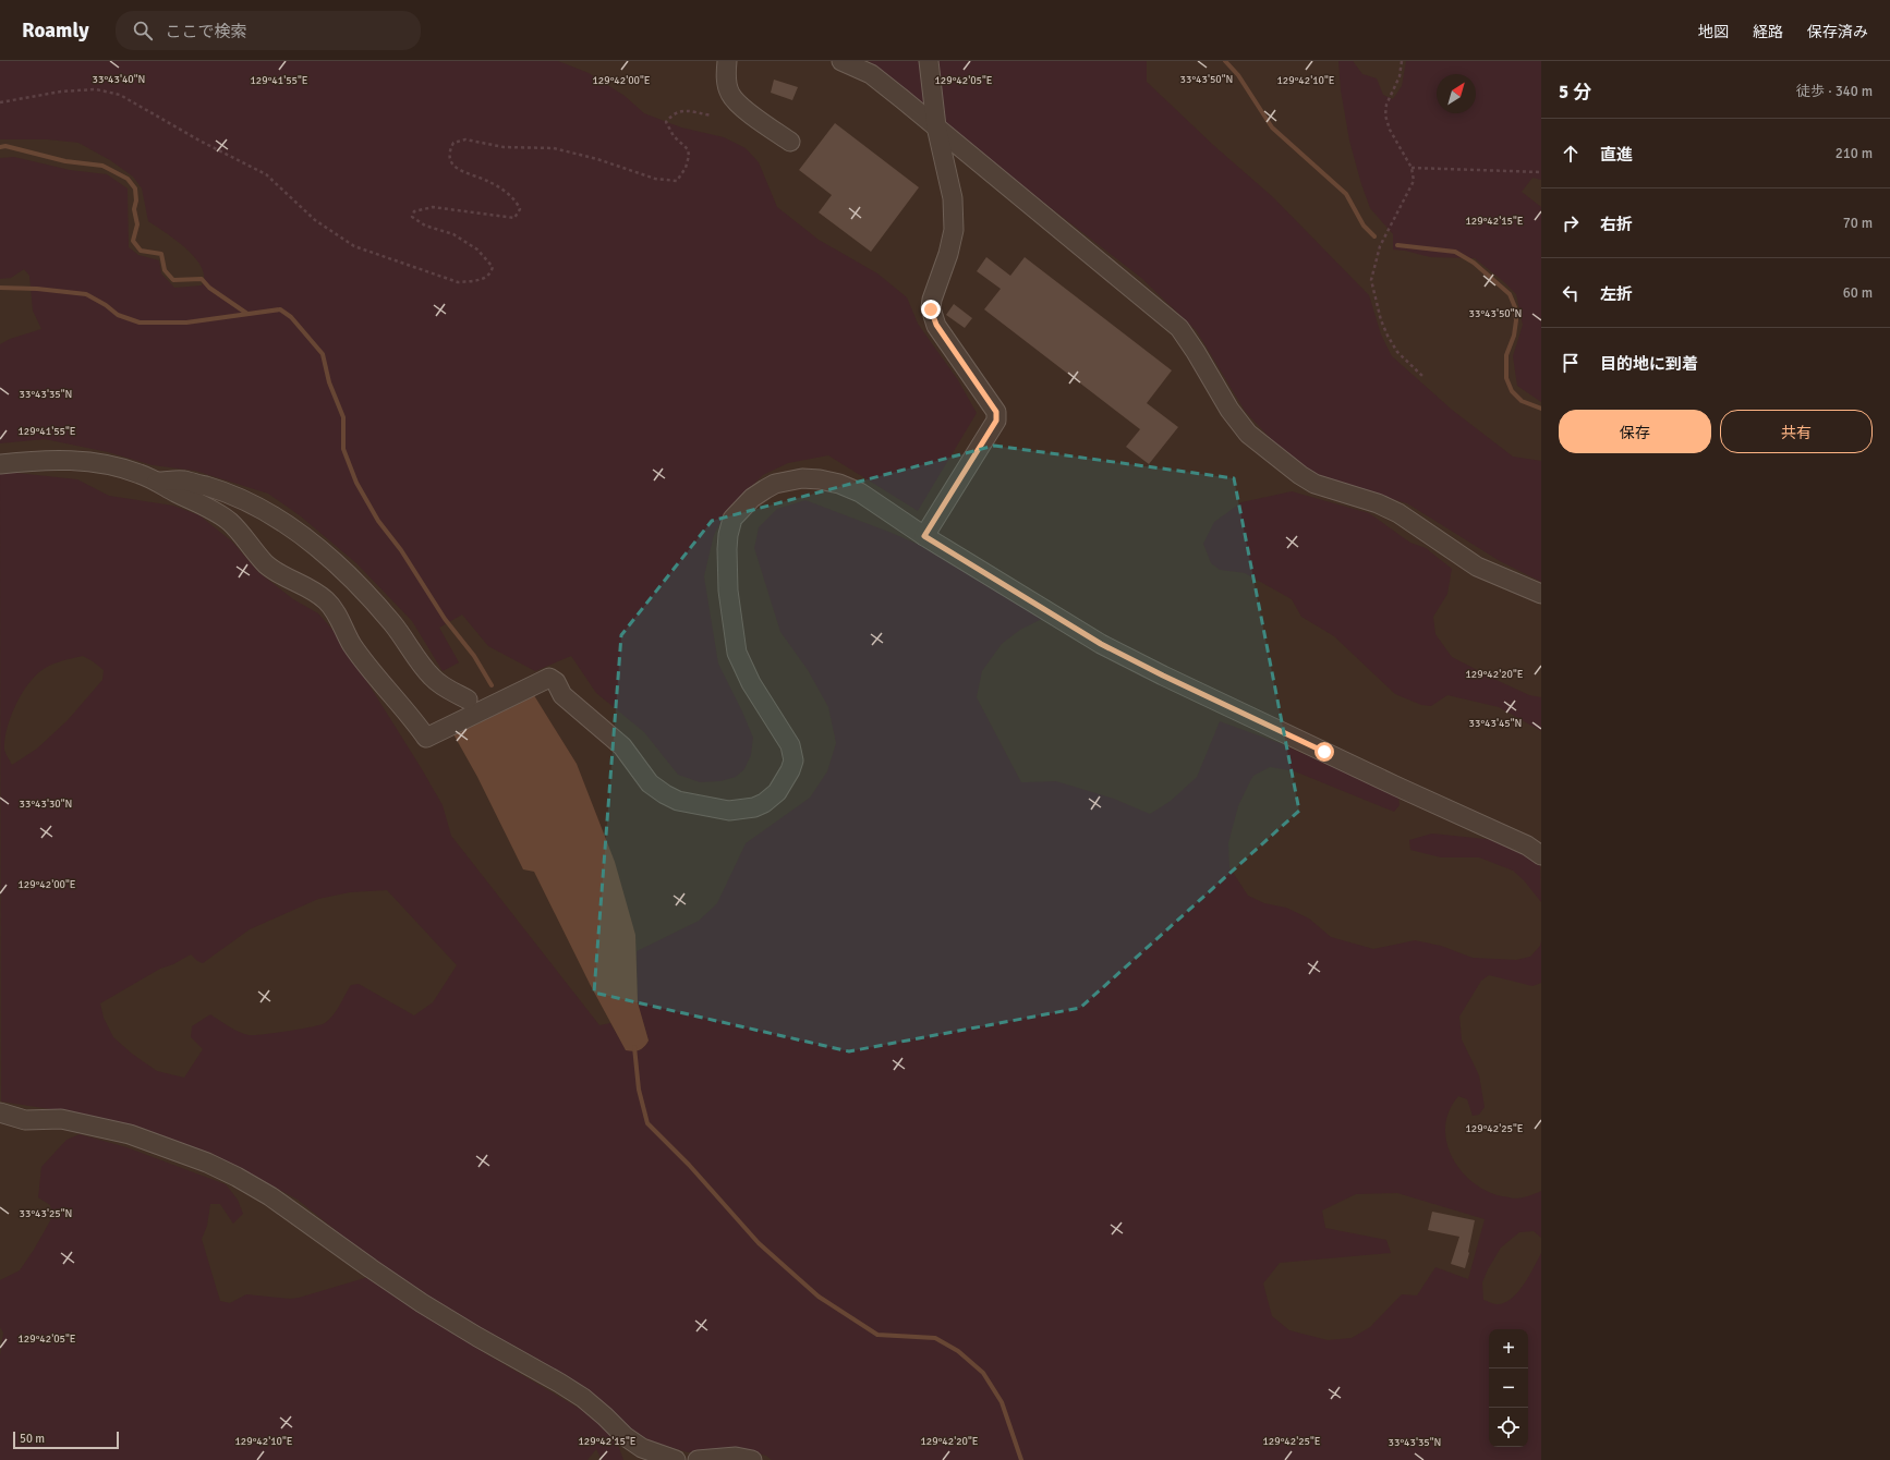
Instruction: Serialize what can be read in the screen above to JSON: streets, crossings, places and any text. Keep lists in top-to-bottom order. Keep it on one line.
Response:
{"scale_bar":"50 m","north":"top right","page":{"header":"Roamly","search":"ここで検索","nav":["地図","経路","保存済み"],"heading":["5 分","徒歩 · 340 m"],"list":[["直進","210 m"],["右折","70 m"],["左折","60 m"],"目的地に到着"],"buttons":["保存","共有"],"map_buttons":["+","−"],"scale":"50 m"},"coordinates":["33°43'50\"N","33°43'40\"N","129°41'55\"E","129°42'00\"E","129°42'05\"E","129°42'10\"E","129°42'15\"E","33°43'35\"N","129°42'20\"E","33°43'45\"N","33°43'30\"N","129°42'25\"E","33°43'25\"N"]}
